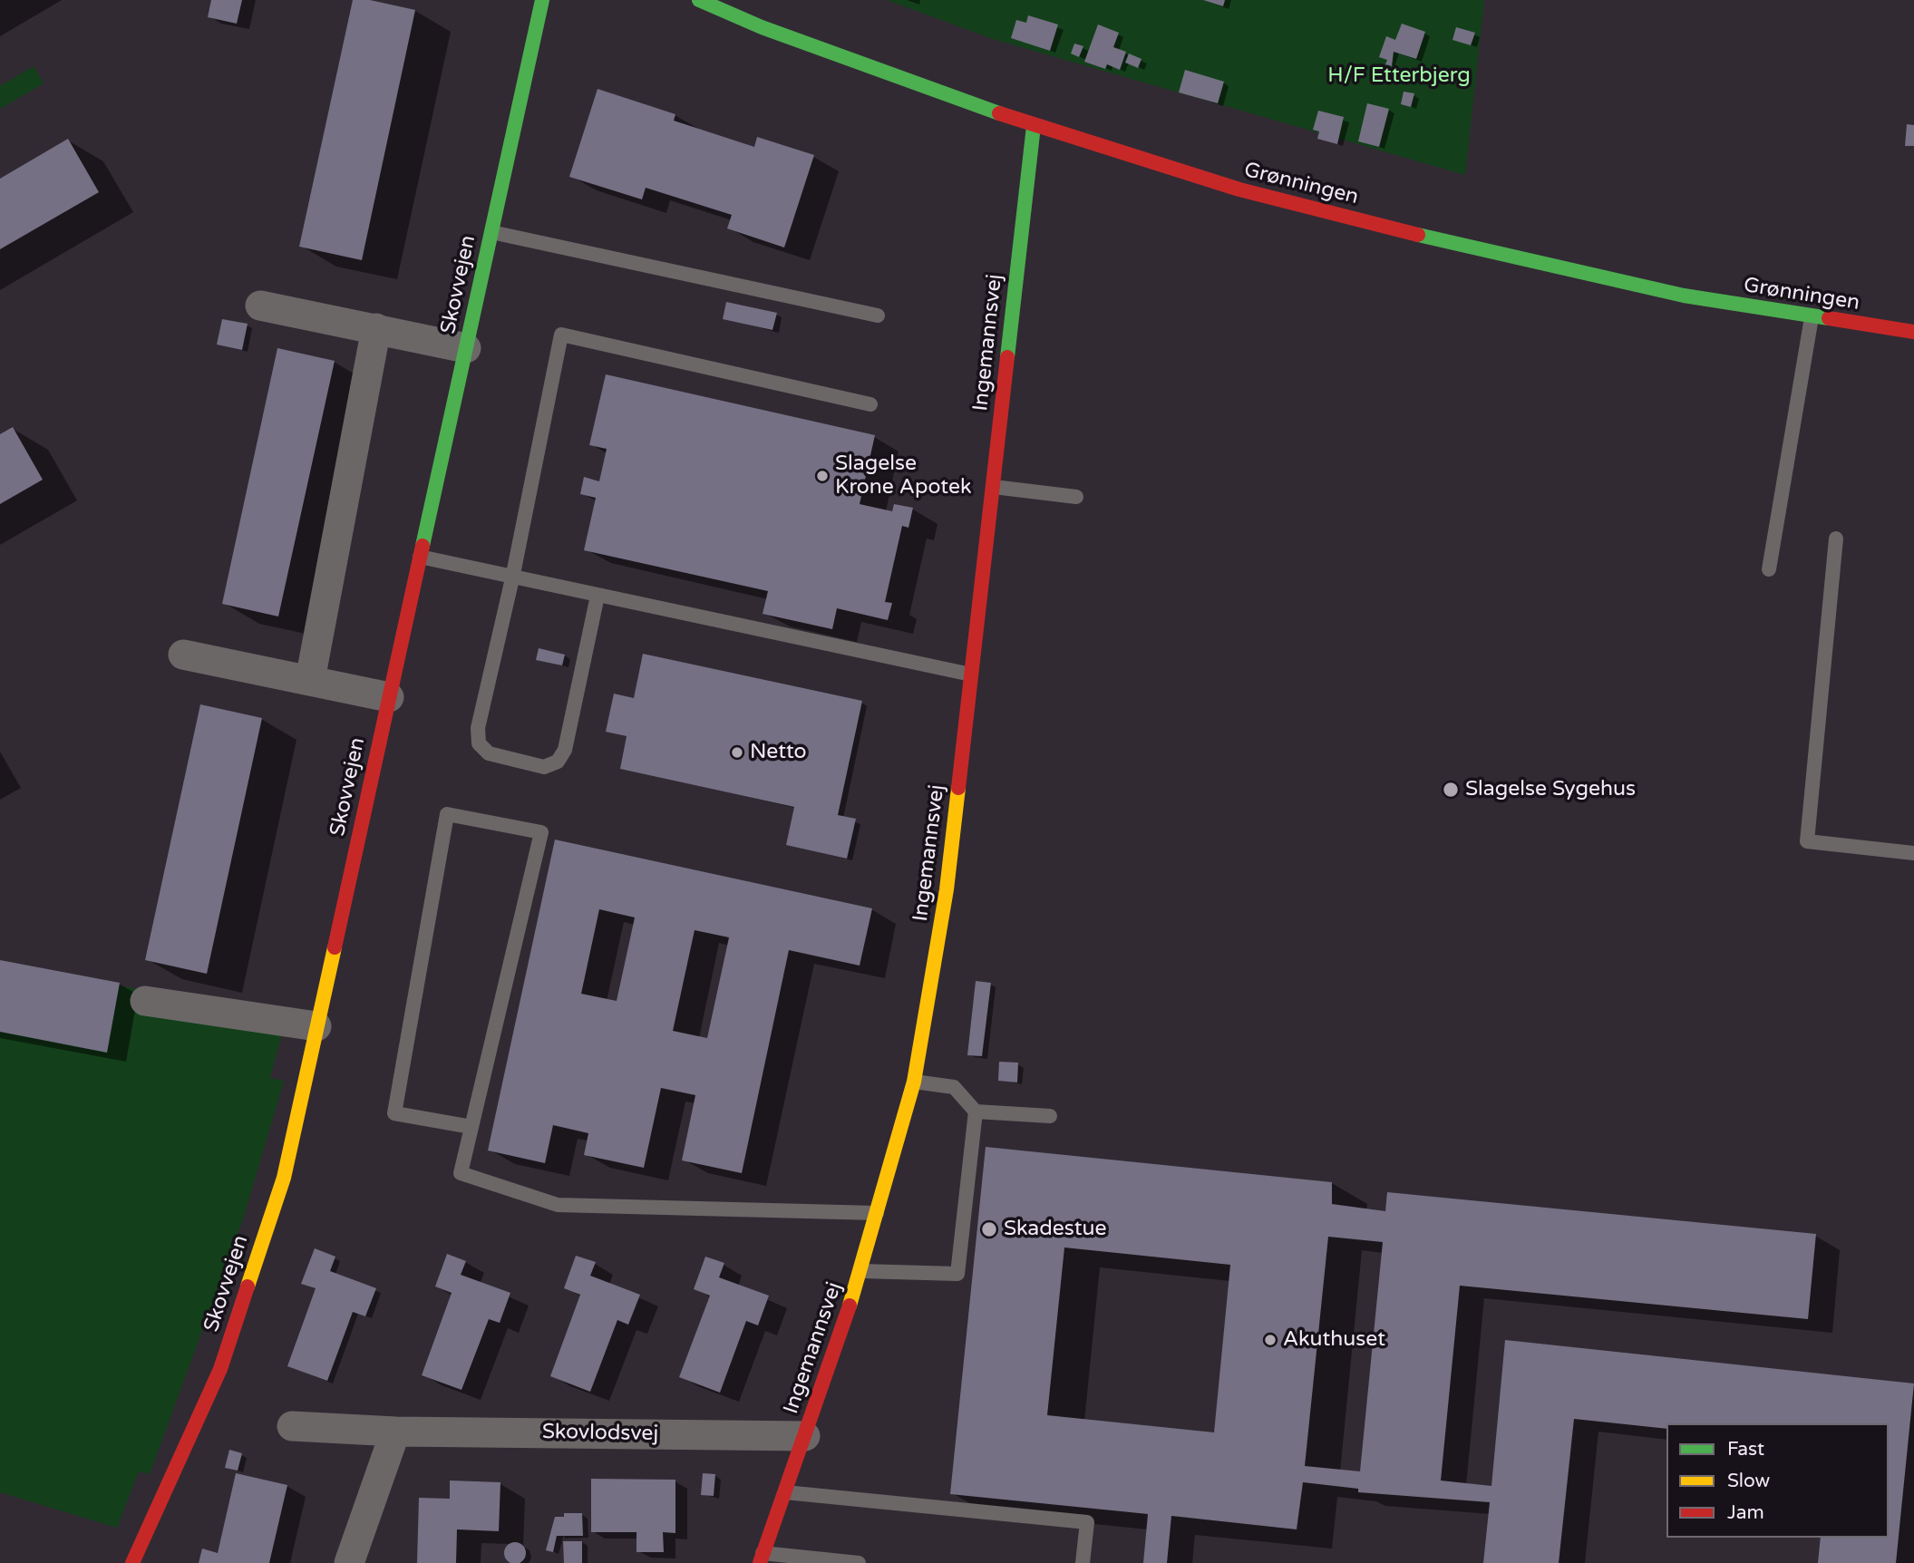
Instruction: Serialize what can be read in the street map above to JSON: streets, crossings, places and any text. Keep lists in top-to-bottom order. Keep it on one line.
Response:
{"streets":{"street":["Grønningen","Skovvejen","Ingemannsvej","Skovlodsvej"]},"crossings":[["Grønningen","Ingemannsvej"],["Ingemannsvej","Skovlodsvej"]],"parks":["H/F Etterbjerg"],"places":["Slagelse Krone Apotek","Netto","Slagelse Sygehus","Skadestue","Akuthuset"],"legend":["Fast","Slow","Jam"]}
